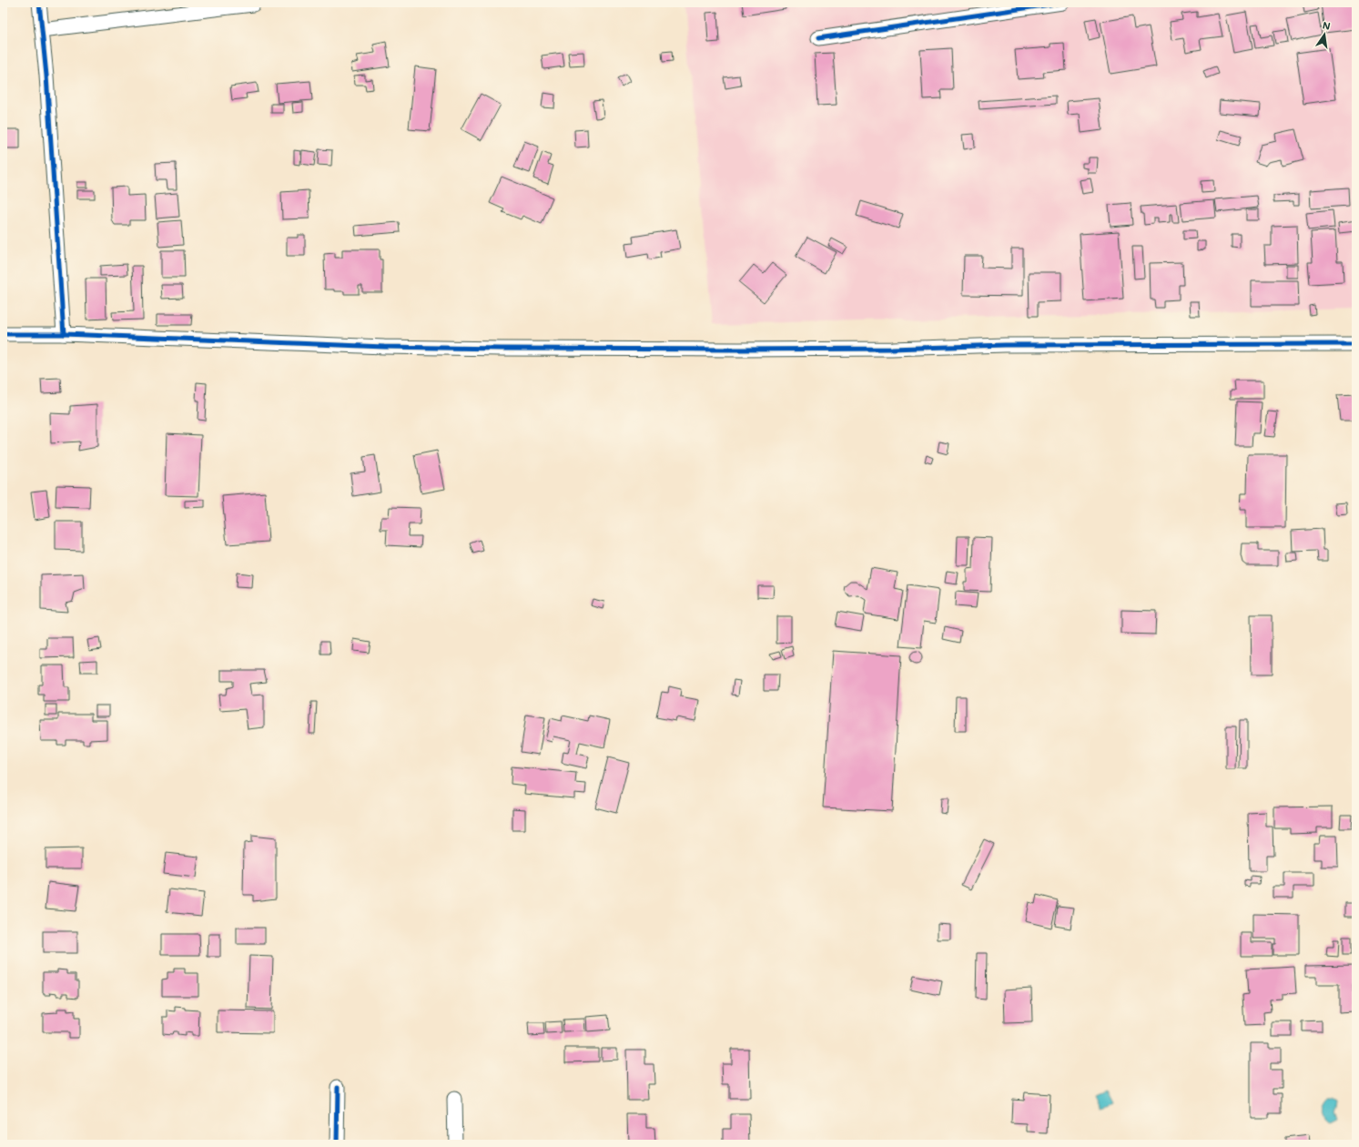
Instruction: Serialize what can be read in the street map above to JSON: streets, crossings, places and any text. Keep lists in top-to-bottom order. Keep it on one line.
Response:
{"north":"top"}
